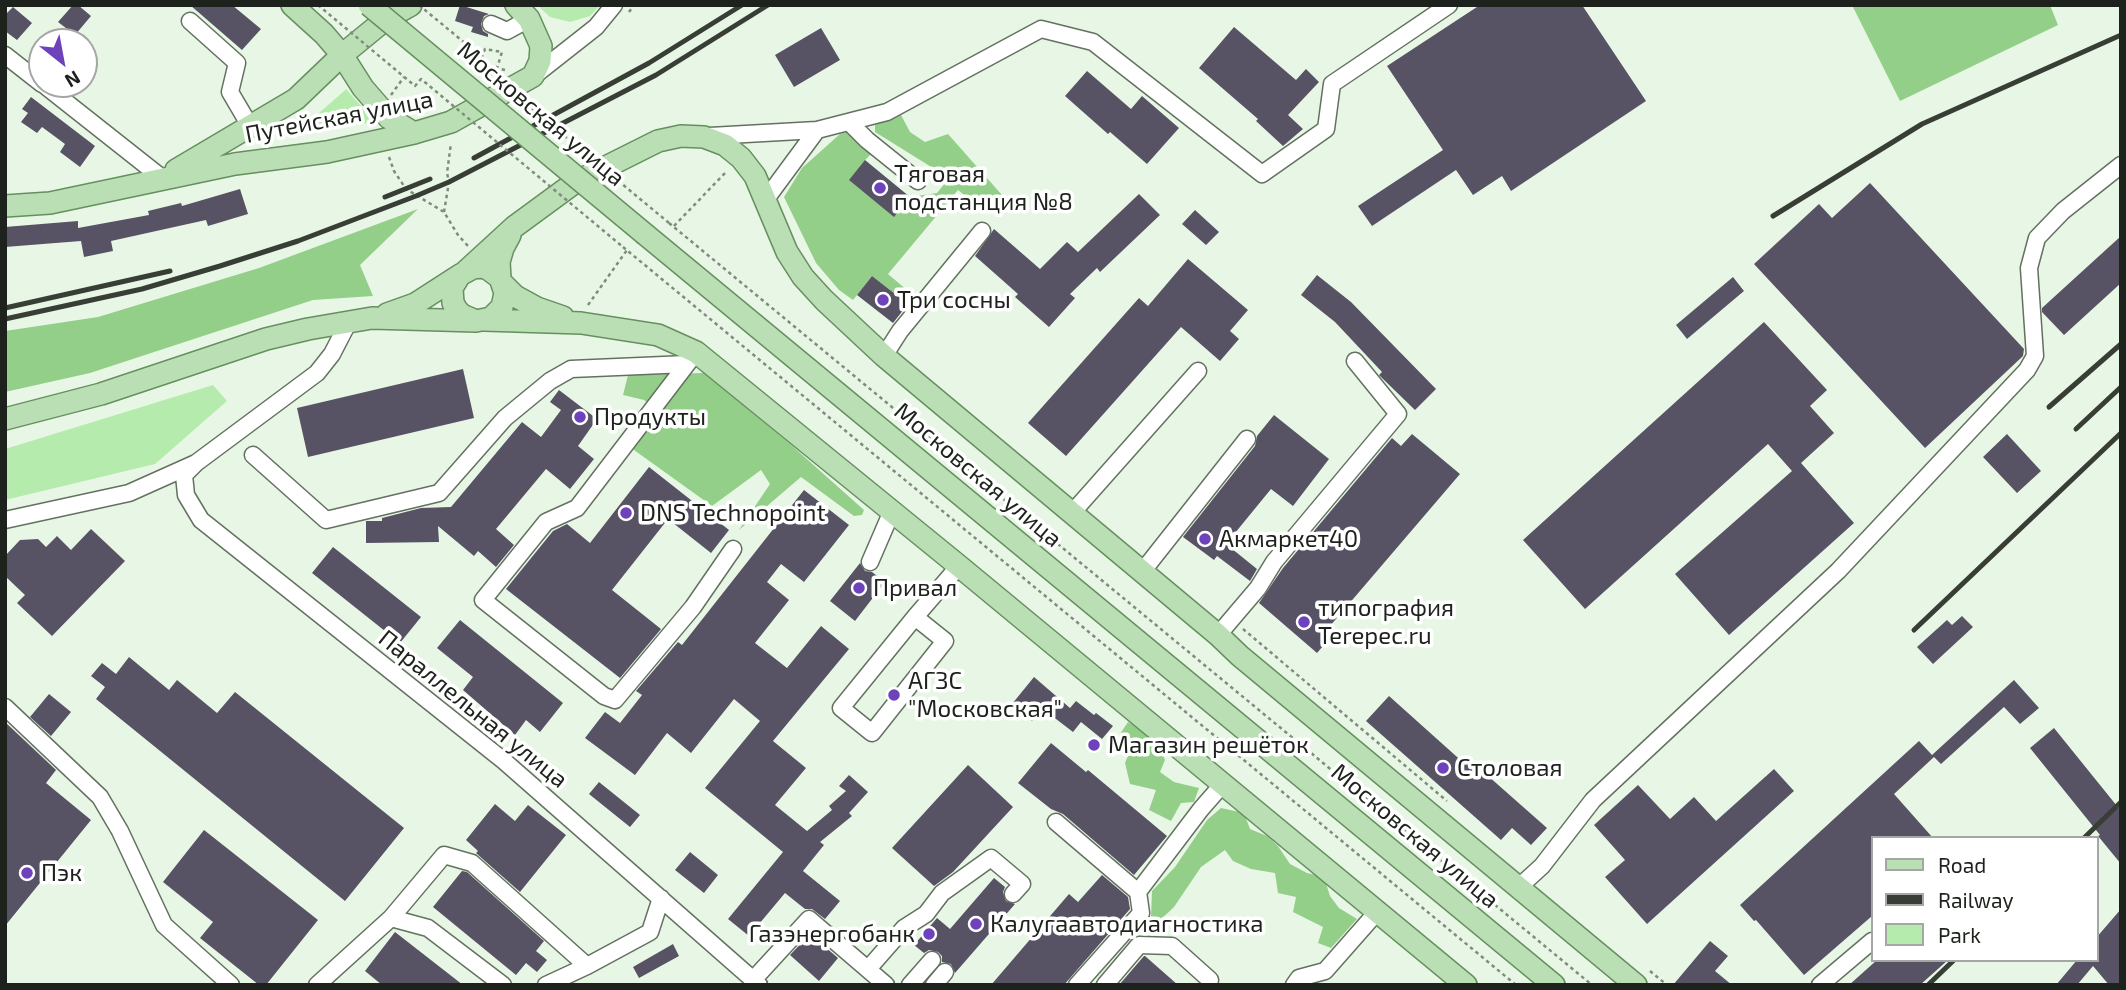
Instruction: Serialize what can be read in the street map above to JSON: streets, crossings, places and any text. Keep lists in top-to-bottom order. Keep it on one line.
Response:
{"streets":{"main road":["Московская улица","Путейская улица"],"street":["Параллельная улица"]},"places":["Тяговая подстанция №8","Три сосны","Продукты","DNS Technopoint","Акмаркет40","Привал","типография Terepec.ru","АГЗС \"Московская\"","Магазин решёток","Столовая","Пэк","Калугаавтодиагностика","Газэнергобанк"],"legend":["Road","Railway","Park"],"north":"bottom right"}
